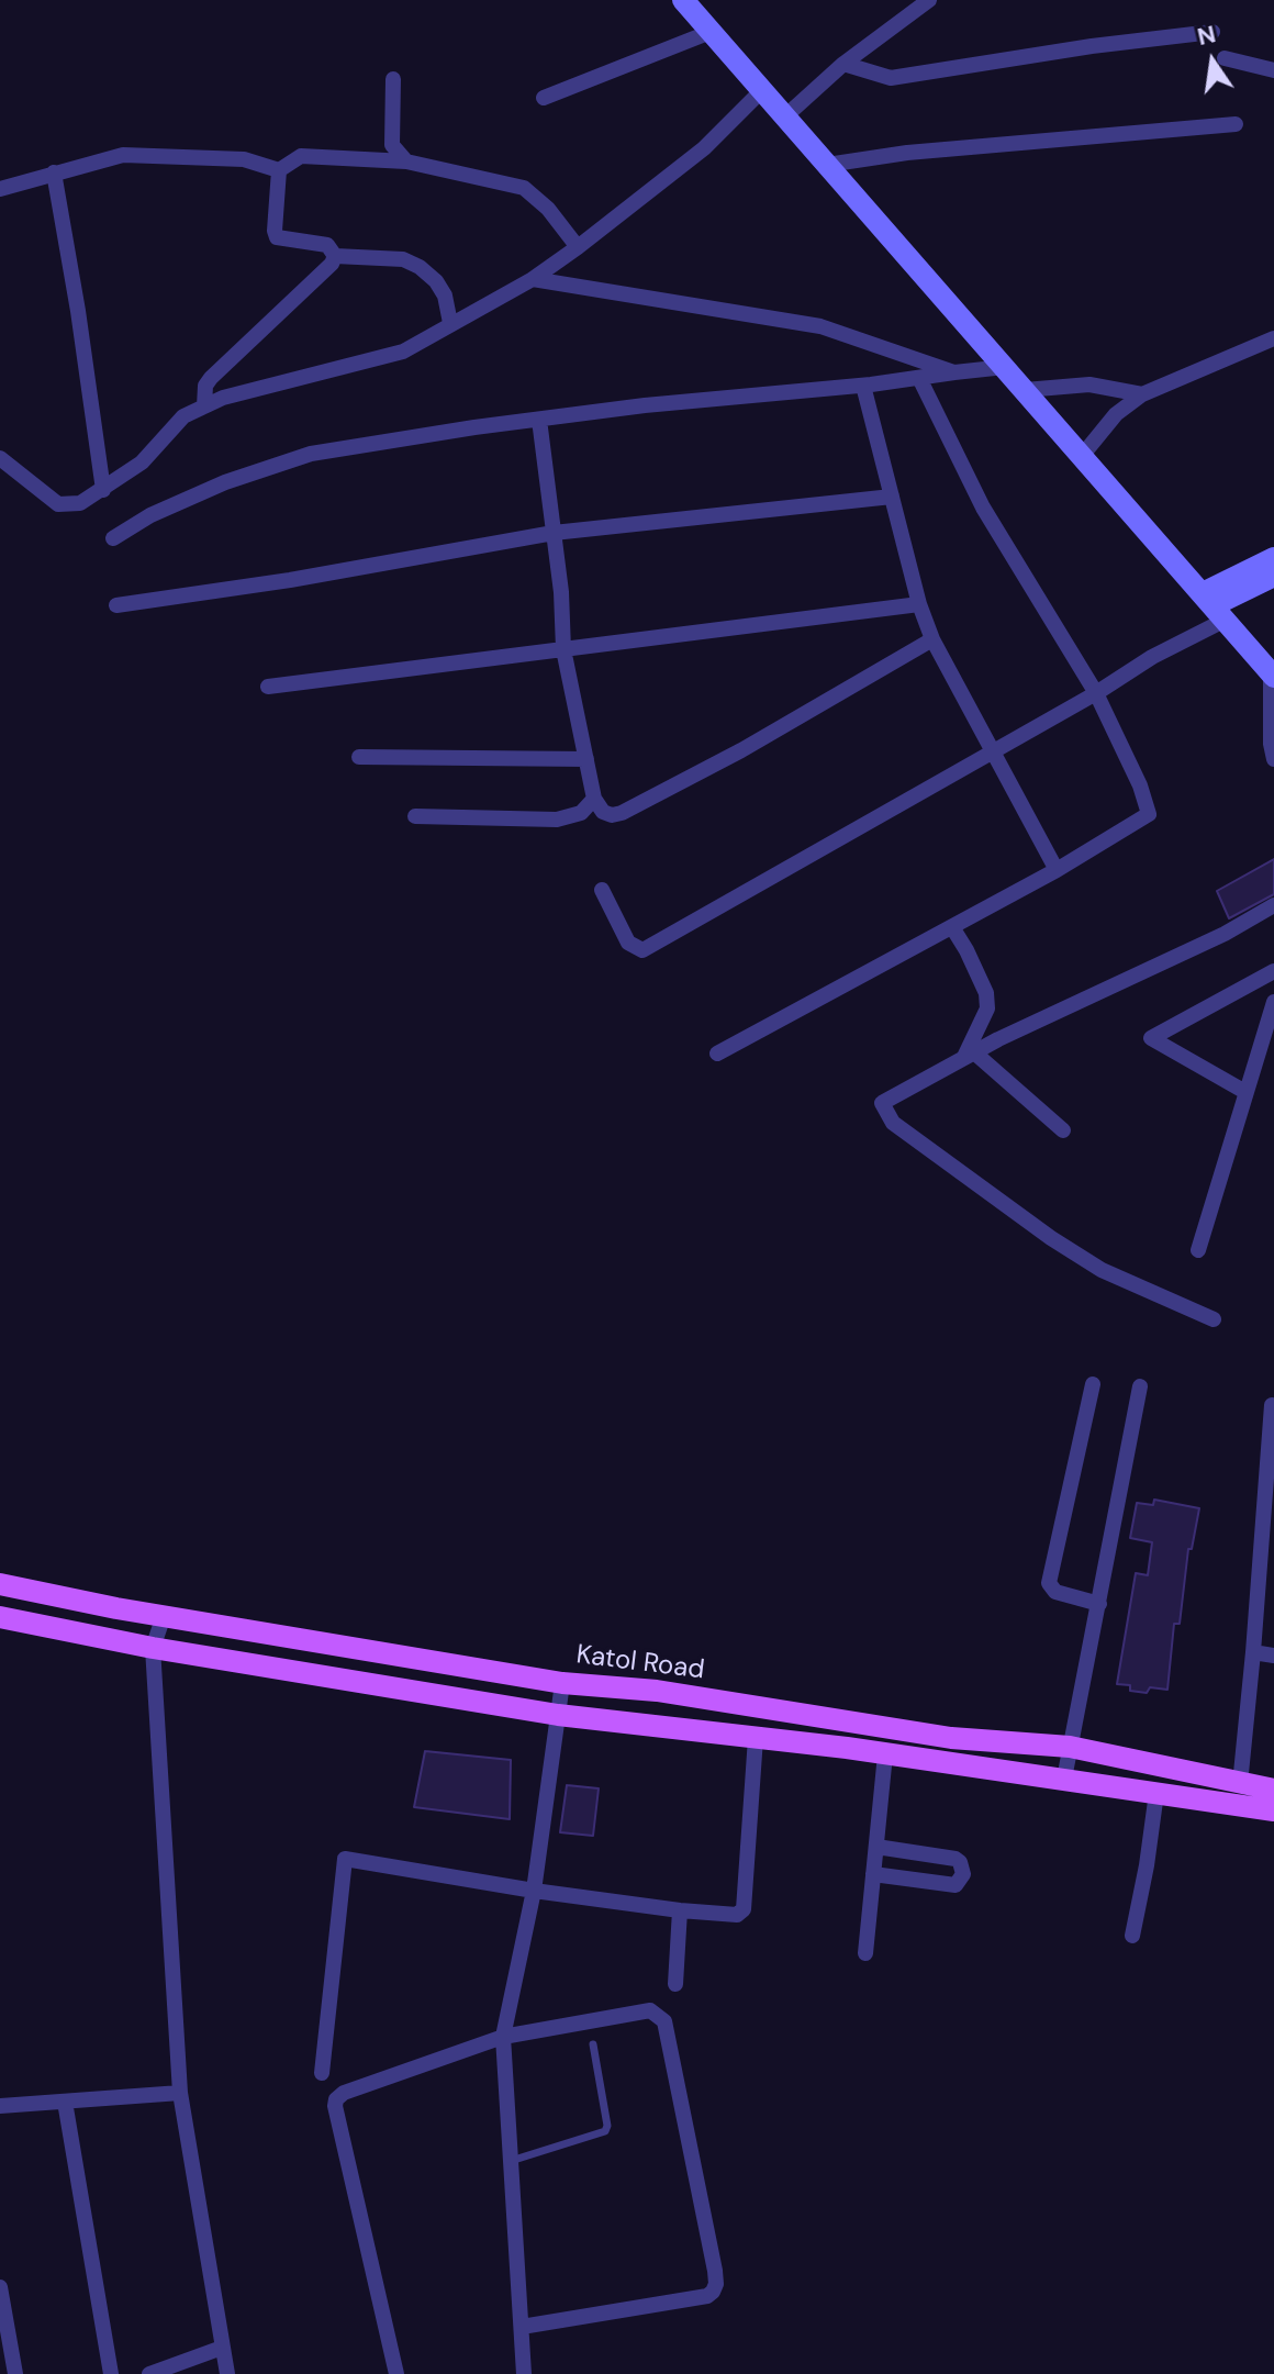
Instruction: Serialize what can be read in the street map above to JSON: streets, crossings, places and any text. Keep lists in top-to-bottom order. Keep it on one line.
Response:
{"streets":{"main road":["Katol Road"]},"north":"top"}
